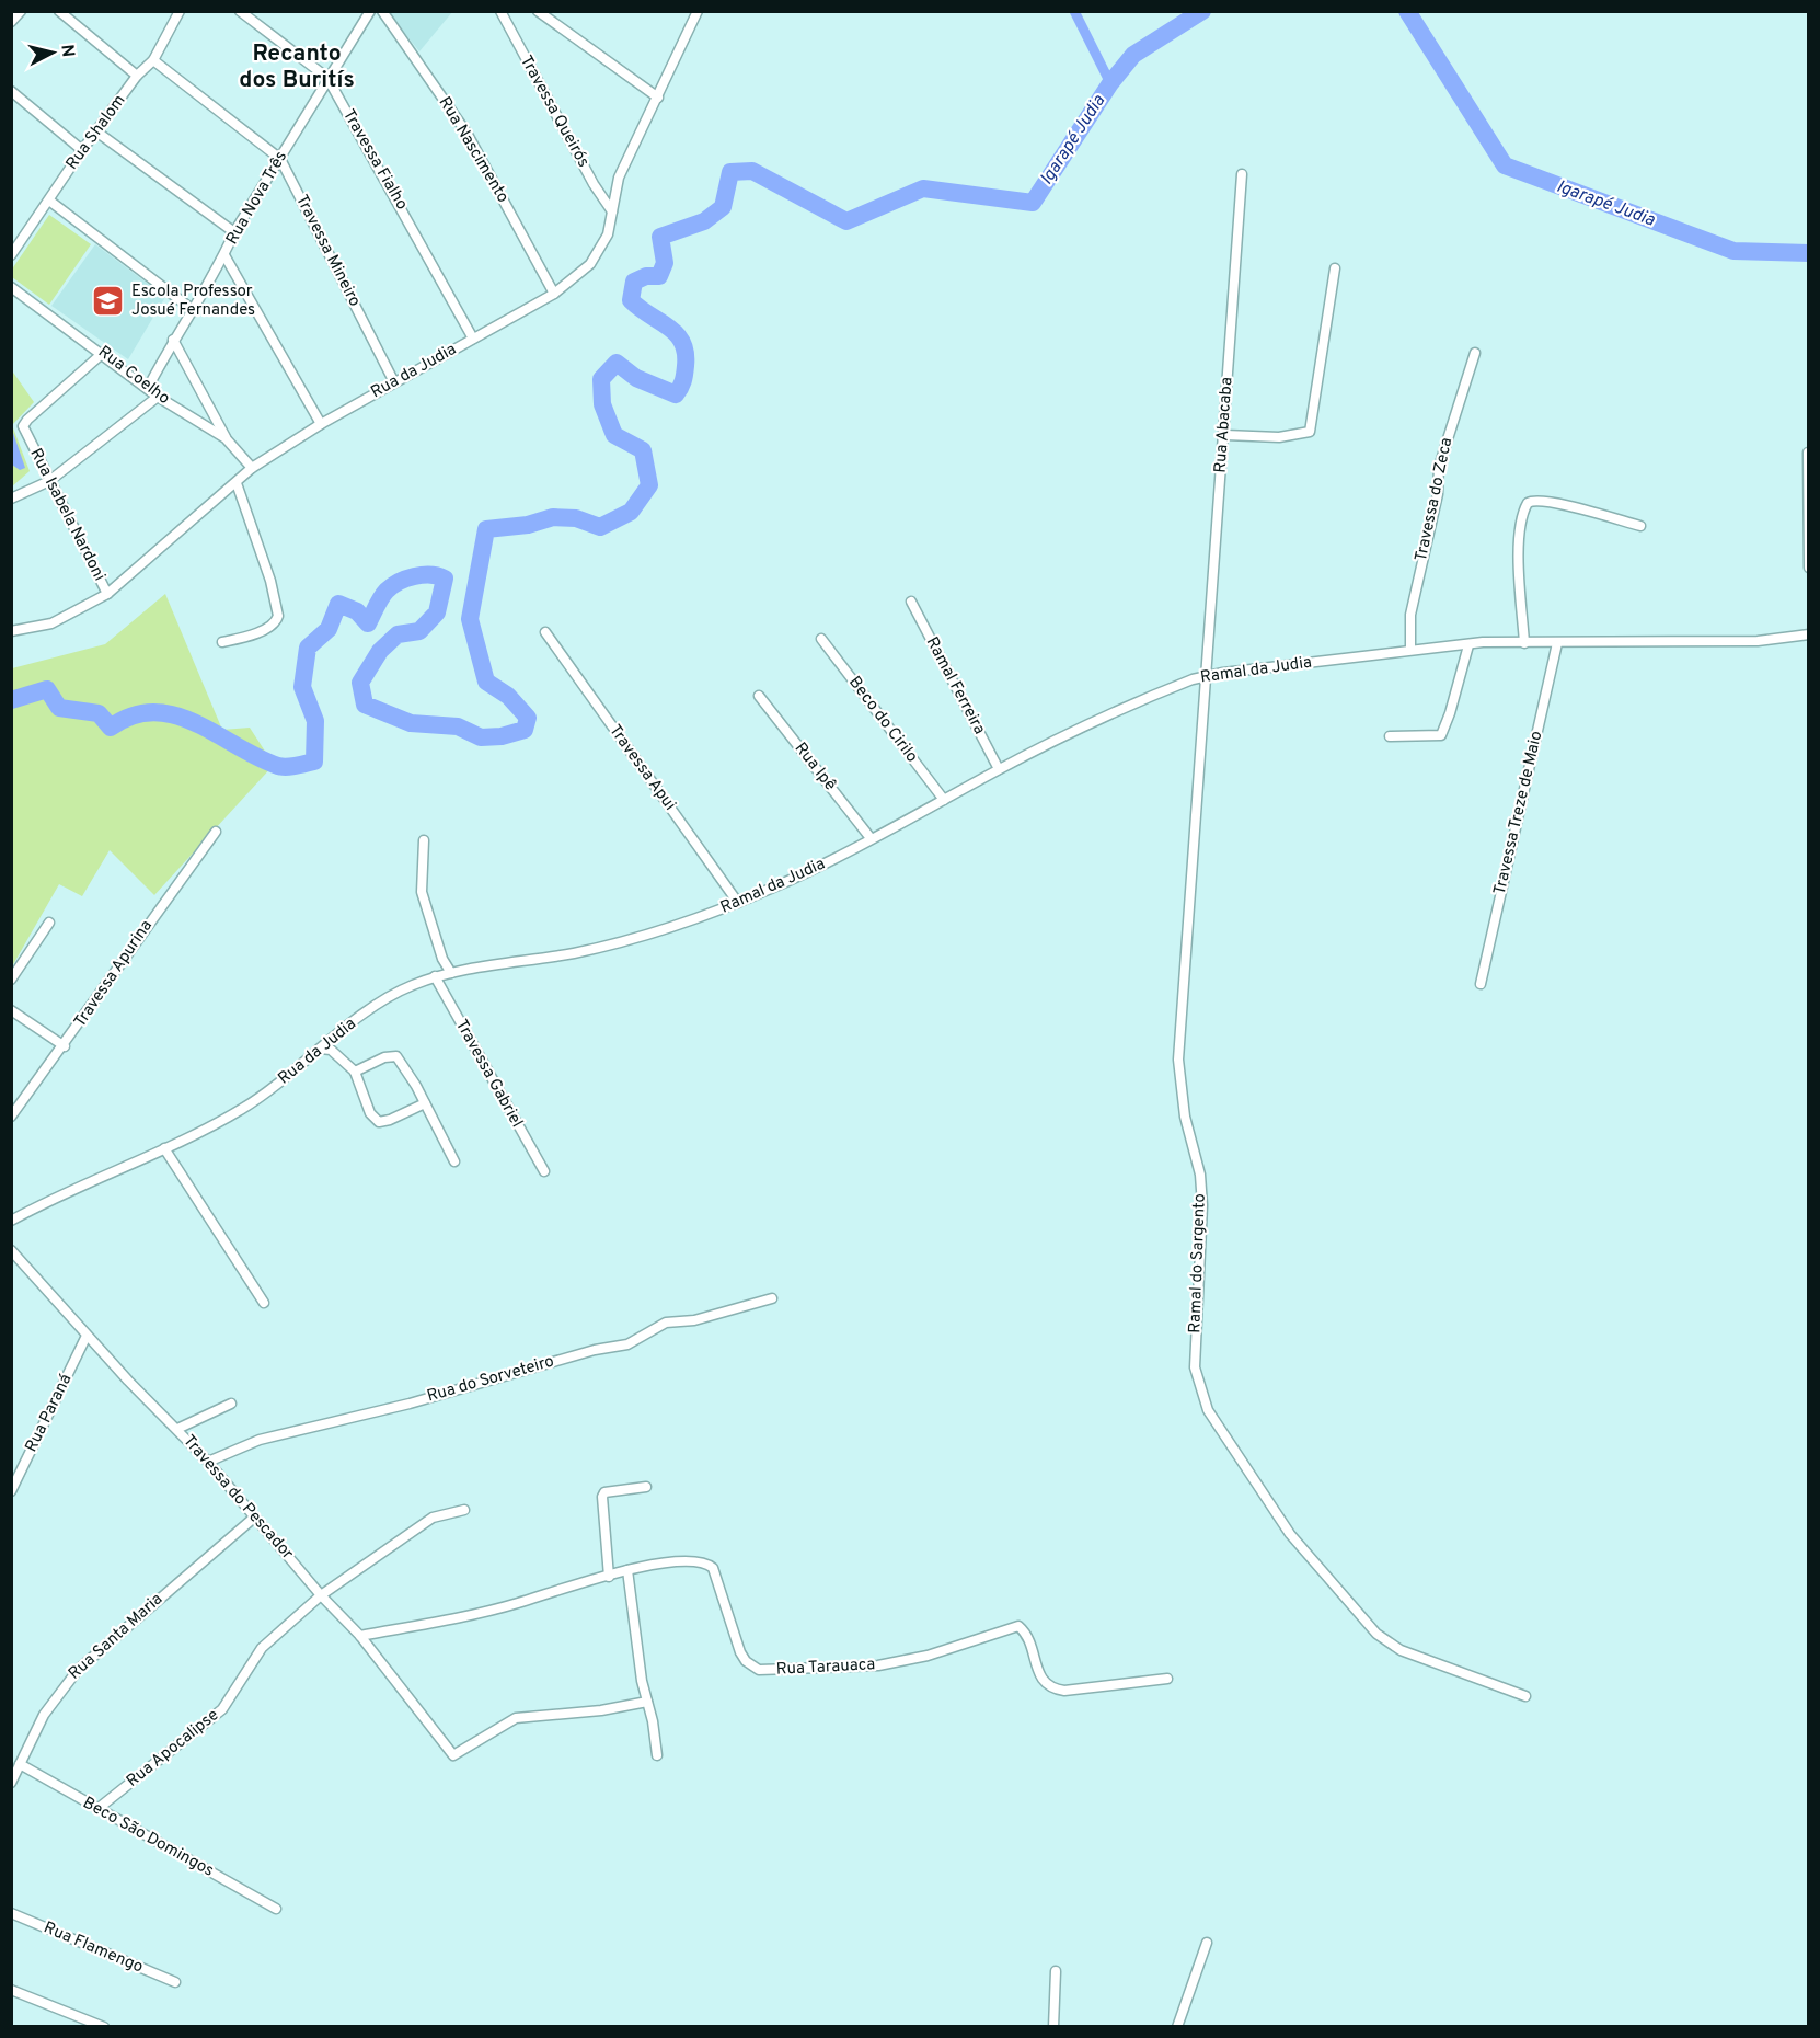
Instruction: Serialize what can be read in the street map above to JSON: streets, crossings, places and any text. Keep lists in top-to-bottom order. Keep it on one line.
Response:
{"streets":{"street":["Travessa Queirós","Rua Shalom","Rua Nascimento","Travessa Fialho","Rua Nova Três","Travessa Mineiro","Rua da Judia","Rua Coelho","Rua Abacaba","Travessa do Zeca","Rua Isabela Nardoni","Ramal da Judia","Ramal Ferreira","Beco do Cirilo","Rua Ipê","Travessa Apui","Travessa Treze de Maio","Travessa Apurina","Travessa Gabriel","Ramal do Sargento","Rua do Sorveteiro","Rua Paraná","Travessa do Pescador","Rua Santa Maria","Rua Tarauaca","Rua Apocalipse","Beco São Domingos","Rua Flamengo"]},"crossings":[["Travessa Queirós","Rua da Judia"],["Rua Shalom","Travessa Mineiro"],["Rua Nascimento","Rua da Judia"],["Travessa Fialho","Rua Nova Três"],["Travessa Fialho","Rua da Judia"],["Rua Nova Três","Travessa Mineiro"],["Rua Nova Três","Rua Coelho"],["Travessa Mineiro","Rua da Judia"],["Rua da Judia","Rua Coelho"],["Rua da Judia","Rua Isabela Nardoni"],["Rua da Judia","Ramal da Judia"],["Rua da Judia","Travessa Gabriel"],["Rua Coelho","Rua Isabela Nardoni"],["Rua Abacaba","Ramal da Judia"],["Rua Abacaba","Ramal do Sargento"],["Travessa do Zeca","Ramal da Judia"],["Ramal da Judia","Ramal Ferreira"],["Ramal da Judia","Beco do Cirilo"],["Ramal da Judia","Rua Ipê"],["Ramal da Judia","Travessa Apui"],["Ramal da Judia","Travessa Treze de Maio"],["Ramal da Judia","Ramal do Sargento"],["Rua do Sorveteiro","Travessa do Pescador"],["Rua Paraná","Travessa do Pescador"],["Travessa do Pescador","Rua Santa Maria"],["Travessa do Pescador","Rua Tarauaca"],["Travessa do Pescador","Rua Apocalipse"],["Rua Santa Maria","Beco São Domingos"],["Rua Apocalipse","Beco São Domingos"]],"districts":["Recanto dos Buritís"],"water":["Igarapé Judia"],"places":{"school or university":["Escola Professor Josué Fernandes"]},"north":"right"}
